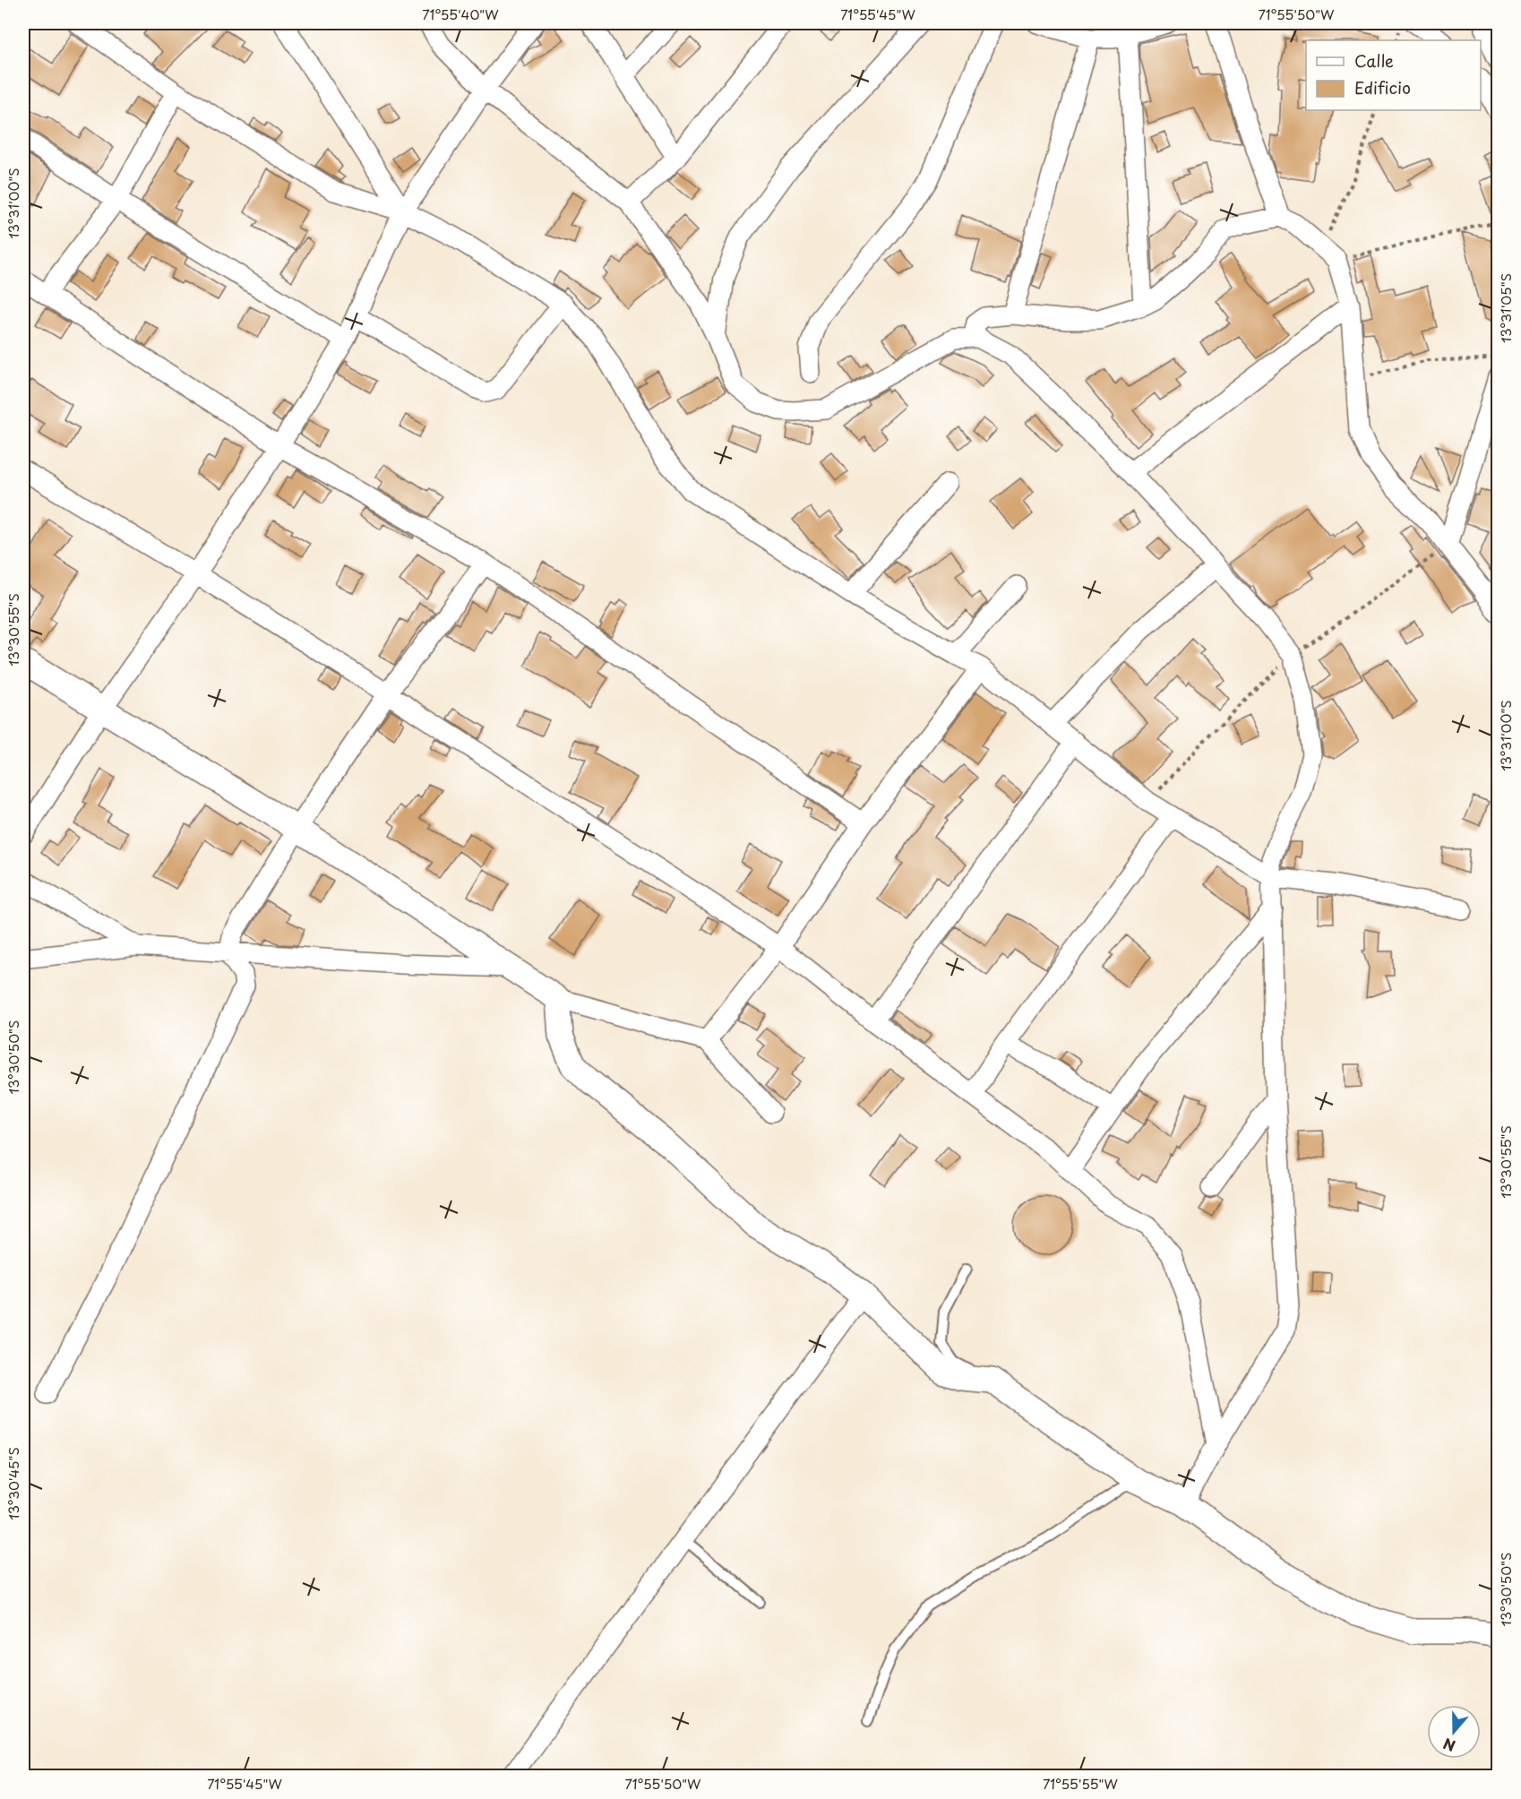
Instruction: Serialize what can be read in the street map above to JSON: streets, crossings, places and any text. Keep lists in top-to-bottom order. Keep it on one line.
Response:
{"legend":["Calle","Edificio"],"north":"bottom","coordinates":["71°55'40\"W","71°55'45\"W","71°55'50\"W","13°31'00\"S","13°31'05\"S","13°30'55\"S","13°30'50\"S","13°30'45\"S","71°55'55\"W"]}
